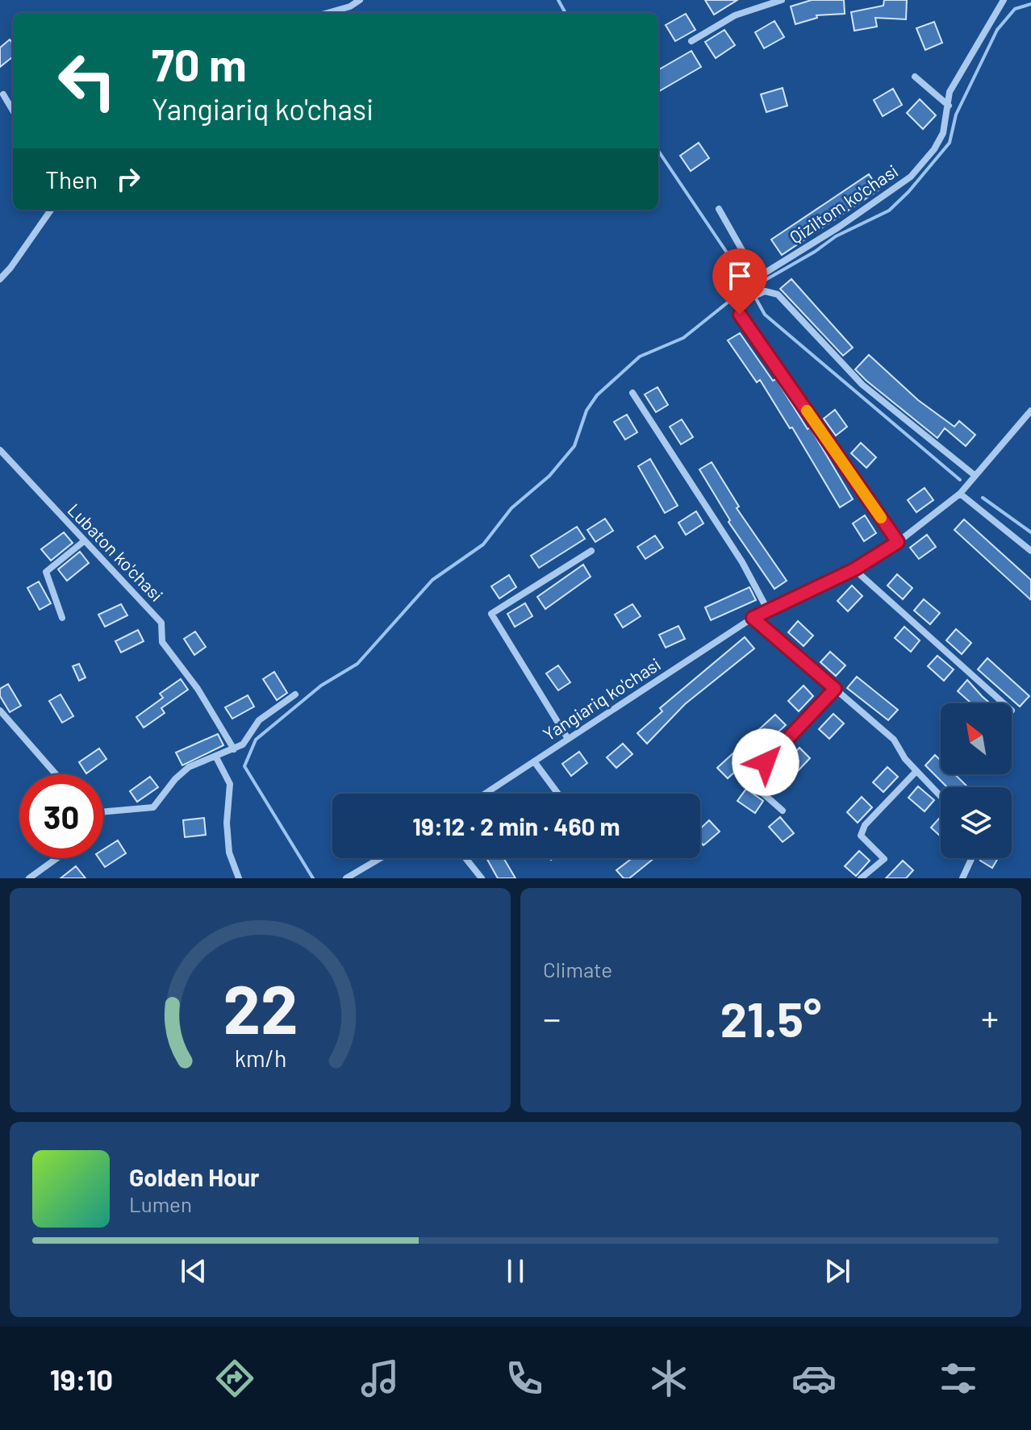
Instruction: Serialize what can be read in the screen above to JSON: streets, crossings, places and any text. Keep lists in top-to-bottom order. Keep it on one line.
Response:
{"streets":{"street":["Qiziltom ko'chasi","Lubaton ko'chasi","Yangiariq ko'chasi"]},"north":"top left","page":{"turn":["70 m","Yangiariq ko'chasi"],"then":"Then","limit":"30","trip":"19:12 · 2 min · 460 m","tile":"Climate","heat":["−","21.5°","+"],"song":["Golden Hour","Lumen"],"tabs":"19:10","gauge":["22","km/h"]}}
